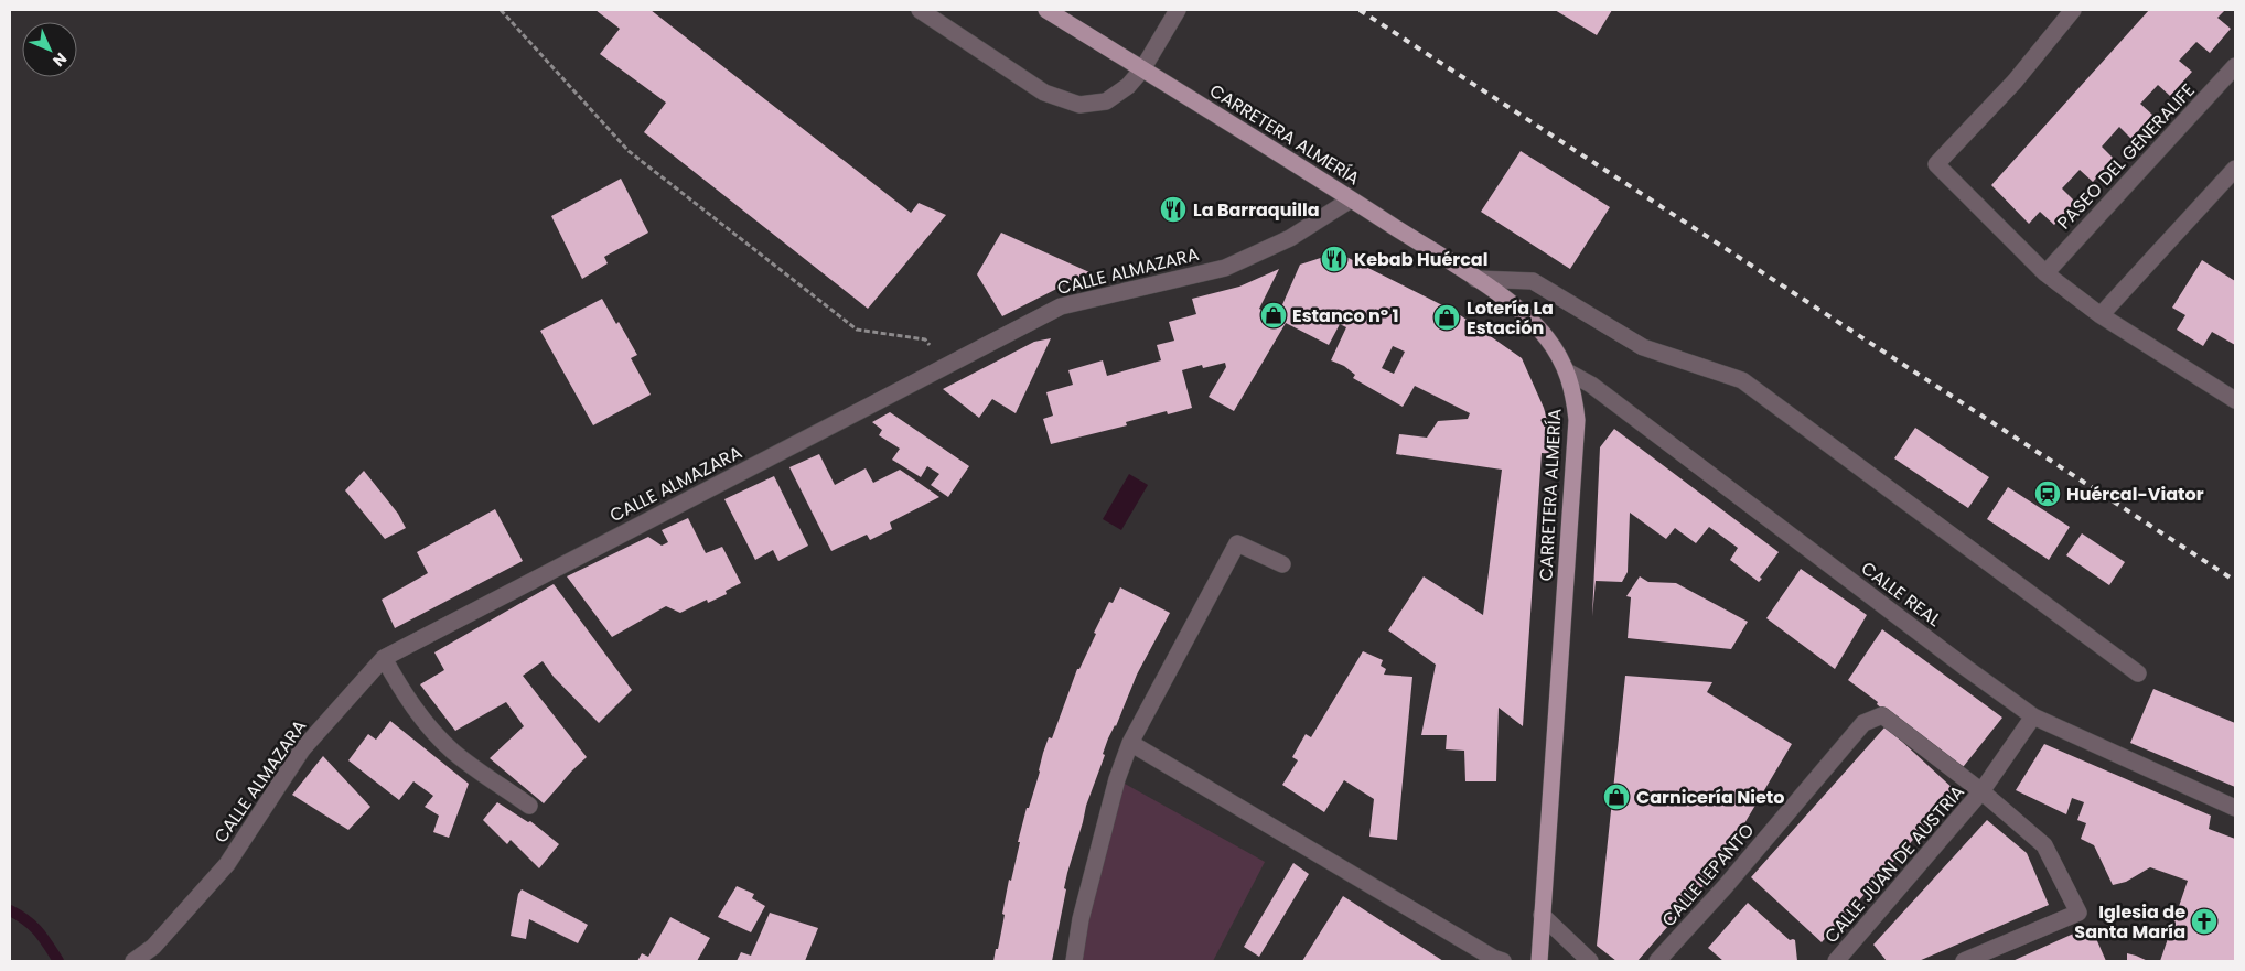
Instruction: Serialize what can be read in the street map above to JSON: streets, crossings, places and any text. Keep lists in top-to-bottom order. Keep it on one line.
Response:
{"streets":{"main road":["CARRETERA ALMERÍA"],"street":["PASEO DEL GENERALIFE","CALLE ALMAZARA","CALLE REAL","CALLE JUAN DE AUSTRIA","CALLE LEPANTO"]},"crossings":[["CARRETERA ALMERÍA","CALLE ALMAZARA"],["CARRETERA ALMERÍA","CALLE REAL"],["CALLE REAL","CALLE JUAN DE AUSTRIA"],["CALLE JUAN DE AUSTRIA","CALLE LEPANTO"]],"places":{"restaurant":["La Barraquilla","Kebab Huércal"],"shop":["Estanco nº 1","Lotería La Estación","Carnicería Nieto"],"station":["Huércal-Viator"],"church":["Iglesia de Santa María"]},"north":"bottom right"}
